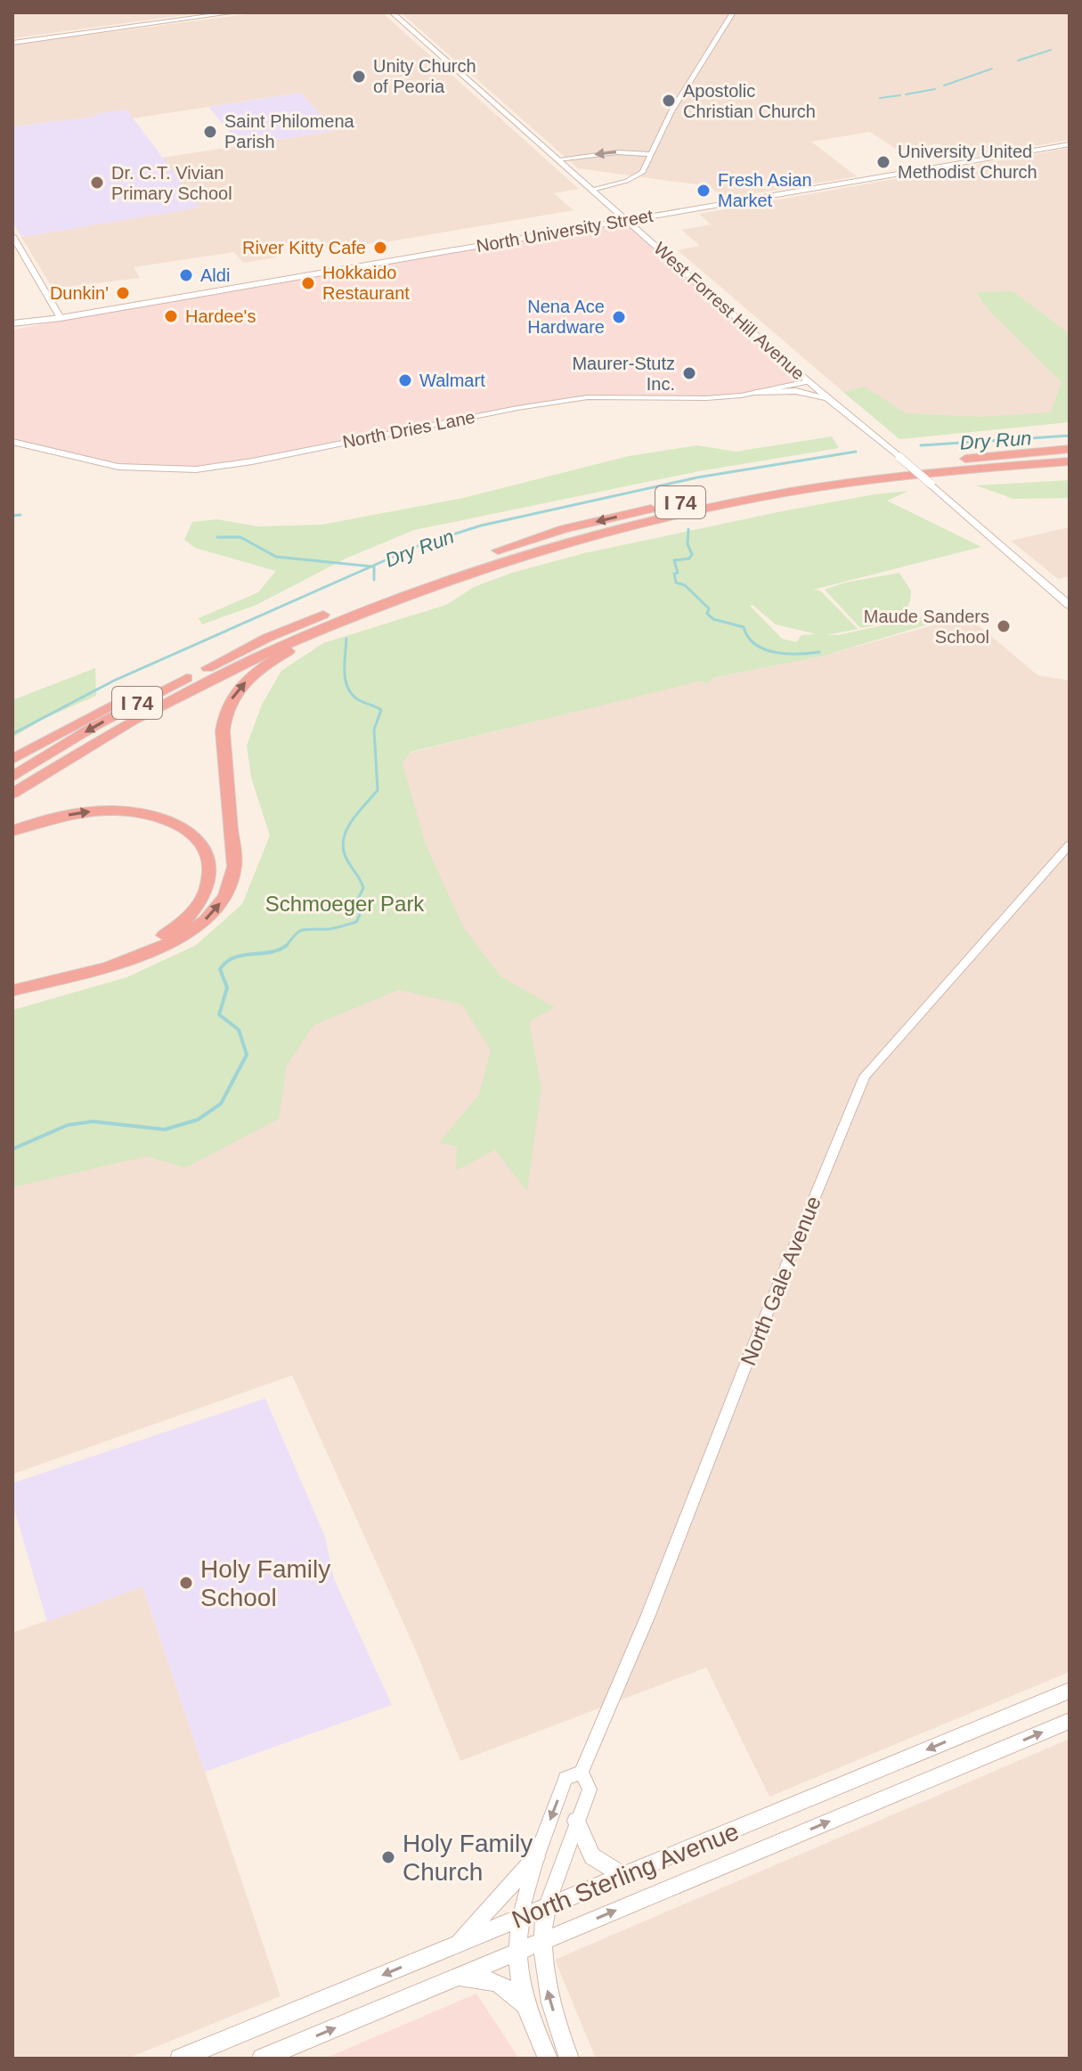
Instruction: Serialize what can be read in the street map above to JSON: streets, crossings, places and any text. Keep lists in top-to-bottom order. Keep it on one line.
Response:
{"streets":{"highway":["I 74"],"main road":["North University Street","West Forrest Hill Avenue","North Gale Avenue","North Sterling Avenue"],"street":["North Dries Lane"]},"crossings":[["North University Street","West Forrest Hill Avenue"],["West Forrest Hill Avenue","North Dries Lane"],["North Gale Avenue","North Sterling Avenue"]],"water":["Dry Run"],"parks":["Schmoeger Park"],"places":["Unity Church of Peoria","Apostolic Christian Church","Saint Philomena Parish","University United Methodist Church","Dr. C.T. Vivian Primary School","Fresh Asian Market","River Kitty Cafe","Aldi","Hokkaido Restaurant","Dunkin'","Hardee's","Nena Ace Hardware","Maurer-Stutz Inc.","Walmart","Maude Sanders School","Holy Family School","Holy Family Church"]}
